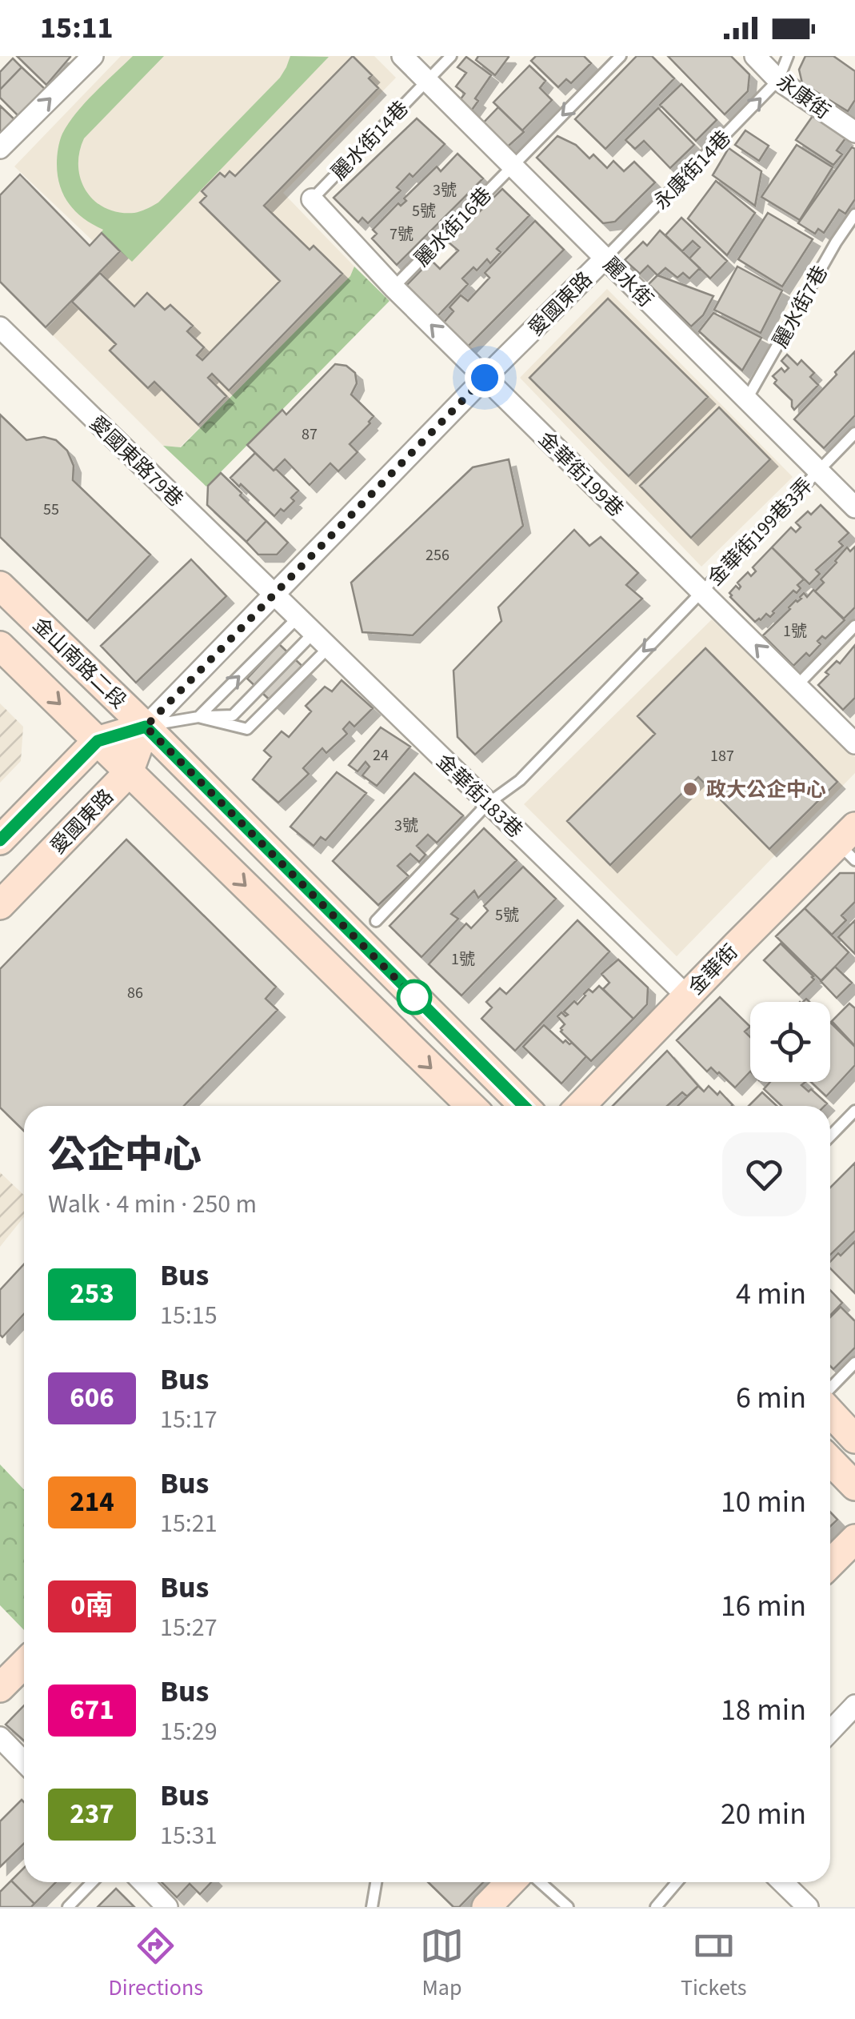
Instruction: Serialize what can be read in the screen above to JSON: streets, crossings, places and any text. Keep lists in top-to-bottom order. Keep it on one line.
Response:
{"streets":{"main road":["愛國東路","金山南路二段","金華街"],"street":["永康街","麗水街","愛國東路79巷","金華街199巷","金華街183巷"],"lane":["麗水街14巷","永康街14巷","麗水街16巷","麗水街7巷","金華街199巷3弄"]},"crossings":[["永康街","永康街14巷"],["麗水街14巷","麗水街"],["麗水街14巷","金華街199巷"],["永康街14巷","麗水街"],["永康街14巷","愛國東路"],["麗水街16巷","麗水街"],["麗水街16巷","金華街199巷"],["麗水街","愛國東路"],["麗水街","麗水街7巷"],["麗水街","金華街199巷3弄"],["愛國東路","愛國東路79巷"],["愛國東路","金華街199巷"],["愛國東路","金山南路二段"],["愛國東路","金華街183巷"],["愛國東路79巷","金華街183巷"],["金華街199巷","金華街199巷3弄"],["金華街199巷3弄","金華街183巷"],["金華街183巷","金華街"]],"one_way":["永康街14巷","麗水街16巷","金華街199巷3弄"],"places":["政大公企中心"],"lines":["bus line 253"],"house_numbers":["3號","5號","7號","87","55","256","1號","24","187","3號","5號","1號","86"],"page":{"status":"15:11","heading":["公企中心","Walk · 4 min · 250 m"],"list":[{"mark":"253","name":"Bus","note":"15:15","value":"4 min"},{"mark":"606","name":"Bus","note":"15:17","value":"6 min"},{"mark":"214","name":"Bus","note":"15:21","value":"10 min"},{"mark":"0南","name":"Bus","note":"15:27","value":"16 min"},{"mark":"671","name":"Bus","note":"15:29","value":"18 min"},{"mark":"237","name":"Bus","note":"15:31","value":"20 min"}],"tabs":["Directions","Map","Tickets"]}}
